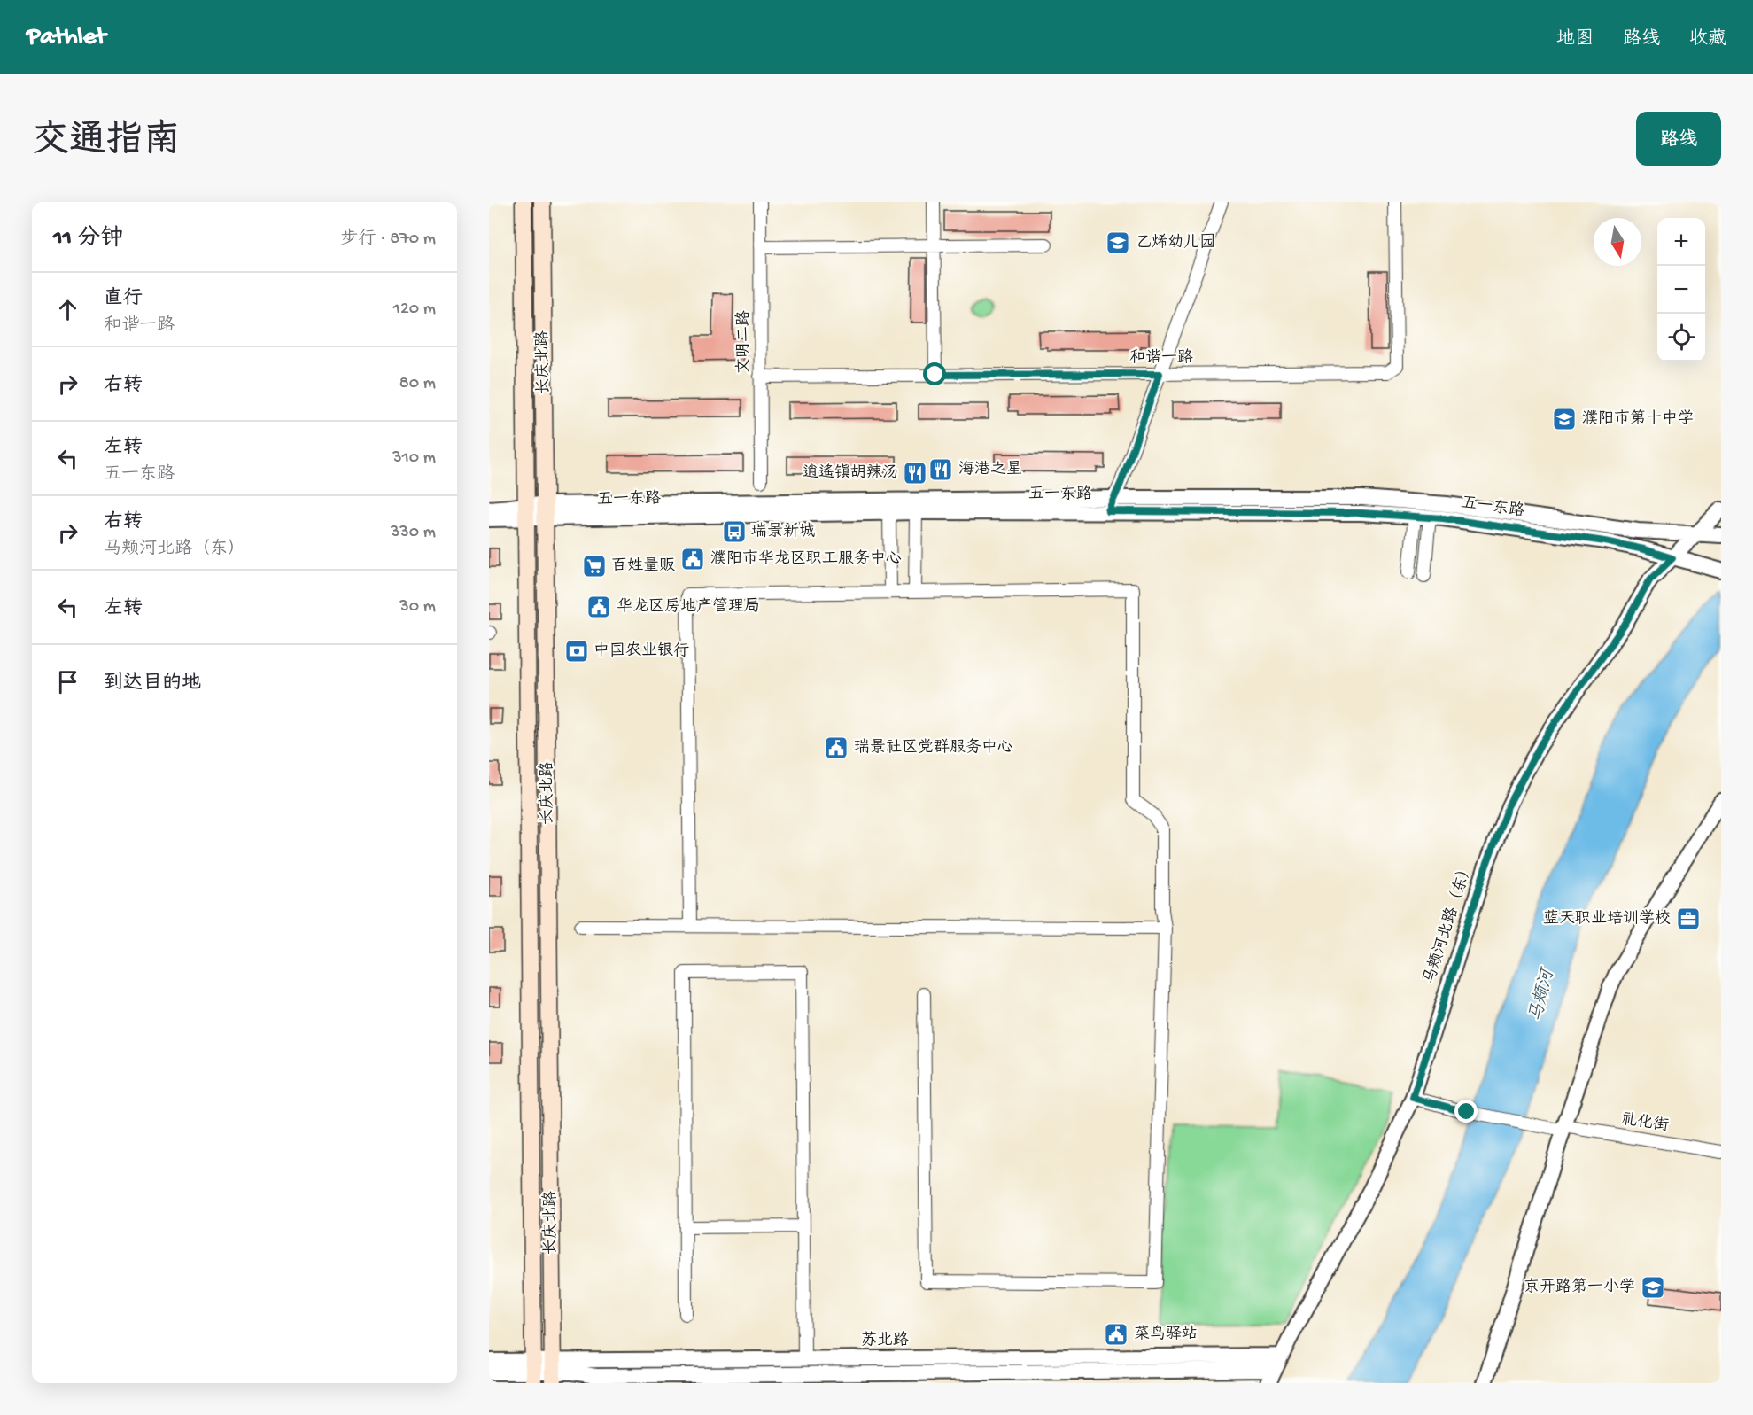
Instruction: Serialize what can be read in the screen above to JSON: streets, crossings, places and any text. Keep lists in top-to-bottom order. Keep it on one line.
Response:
{"streets":{"main road":["长庆北路"],"street":["文明二路","和谐一路","五一东路","马颊河北路（东）","礼化街","苏北路"]},"crossings":[["文明二路","和谐一路"],["长庆北路","五一东路"],["长庆北路","苏北路"],["五一东路","马颊河北路（东）"],["马颊河北路（东）","礼化街"],["马颊河北路（东）","苏北路"]],"water":["马颊河"],"places":{"school or university":["乙烯幼儿园","濮阳市第十中学","京开路第一小学"],"restaurant":["海港之星","逍遥镇胡辣汤"],"bus stop":["瑞景新城"],"public building":["濮阳市华龙区职工服务中心","华龙区房地产管理局","瑞景社区党群服务中心","菜鸟驿站"],"supermarket":["百姓量贩"],"bank":["中国农业银行"],"office":["蓝天职业培训学校"]},"north":"bottom","page":{"header":"Pathlet","nav":["地图","路线","收藏"],"title":"交通指南","buttons":"路线","heading":["11 分钟","步行 · 870 m"],"map_buttons":["+","−"],"list":[["直行","和谐一路","120 m"],["右转","80 m"],["左转","五一东路","310 m"],["右转","马颊河北路（东）","330 m"],["左转","30 m"],"到达目的地"]}}
